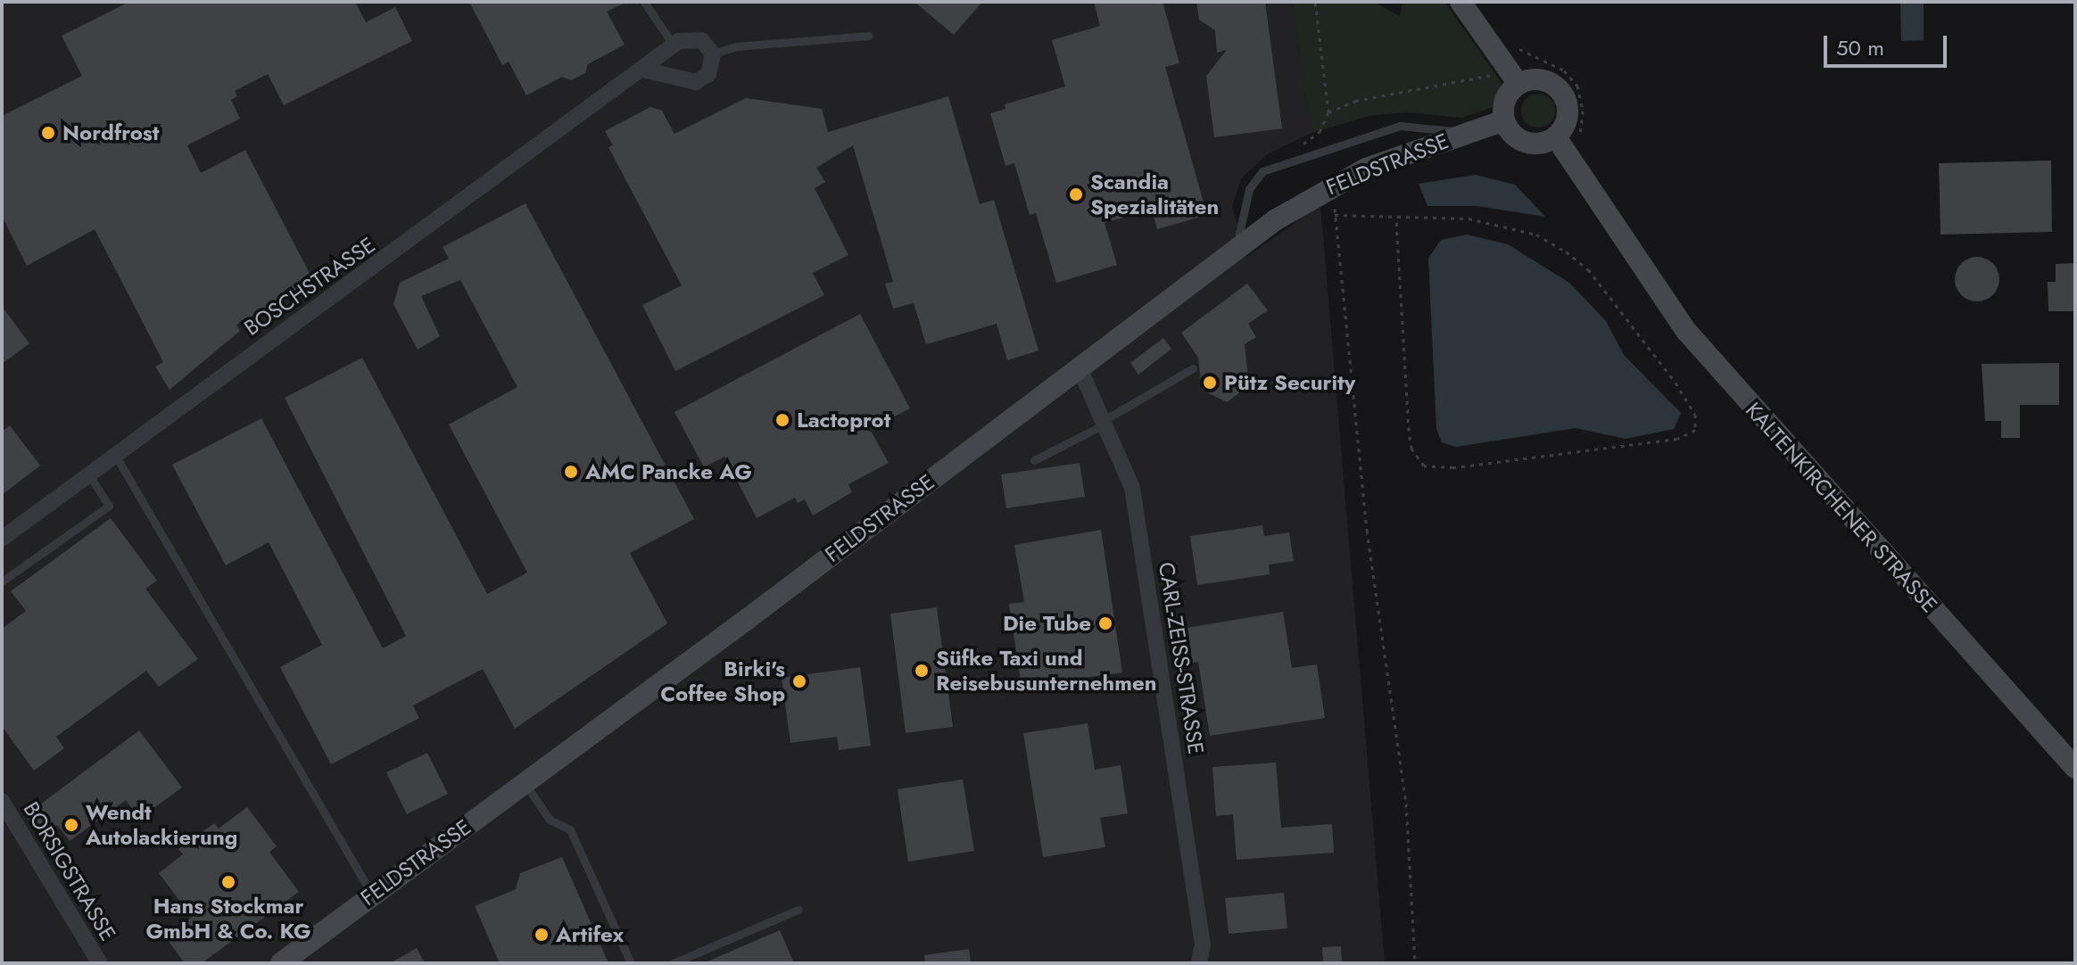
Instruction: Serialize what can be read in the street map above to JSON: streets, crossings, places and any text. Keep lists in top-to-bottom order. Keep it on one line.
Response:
{"streets":{"street":["FELDSTRASSE","BOSCHSTRASSE","KALTENKIRCHENER STRASSE","CARL-ZEISS-STRASSE","BORSIGSTRASSE"]},"crossings":[["FELDSTRASSE","CARL-ZEISS-STRASSE"]],"places":["Nordfrost","Scandia Spezialitäten","Pütz Security","Lactoprot","AMC Pancke AG","Die Tube","Süfke Taxi und Reisebusunternehmen","Birki's Coffee Shop","Wendt Autolackierung","Hans Stockmar GmbH & Co. KG","Artifex"],"scale_bar":"50 m"}
